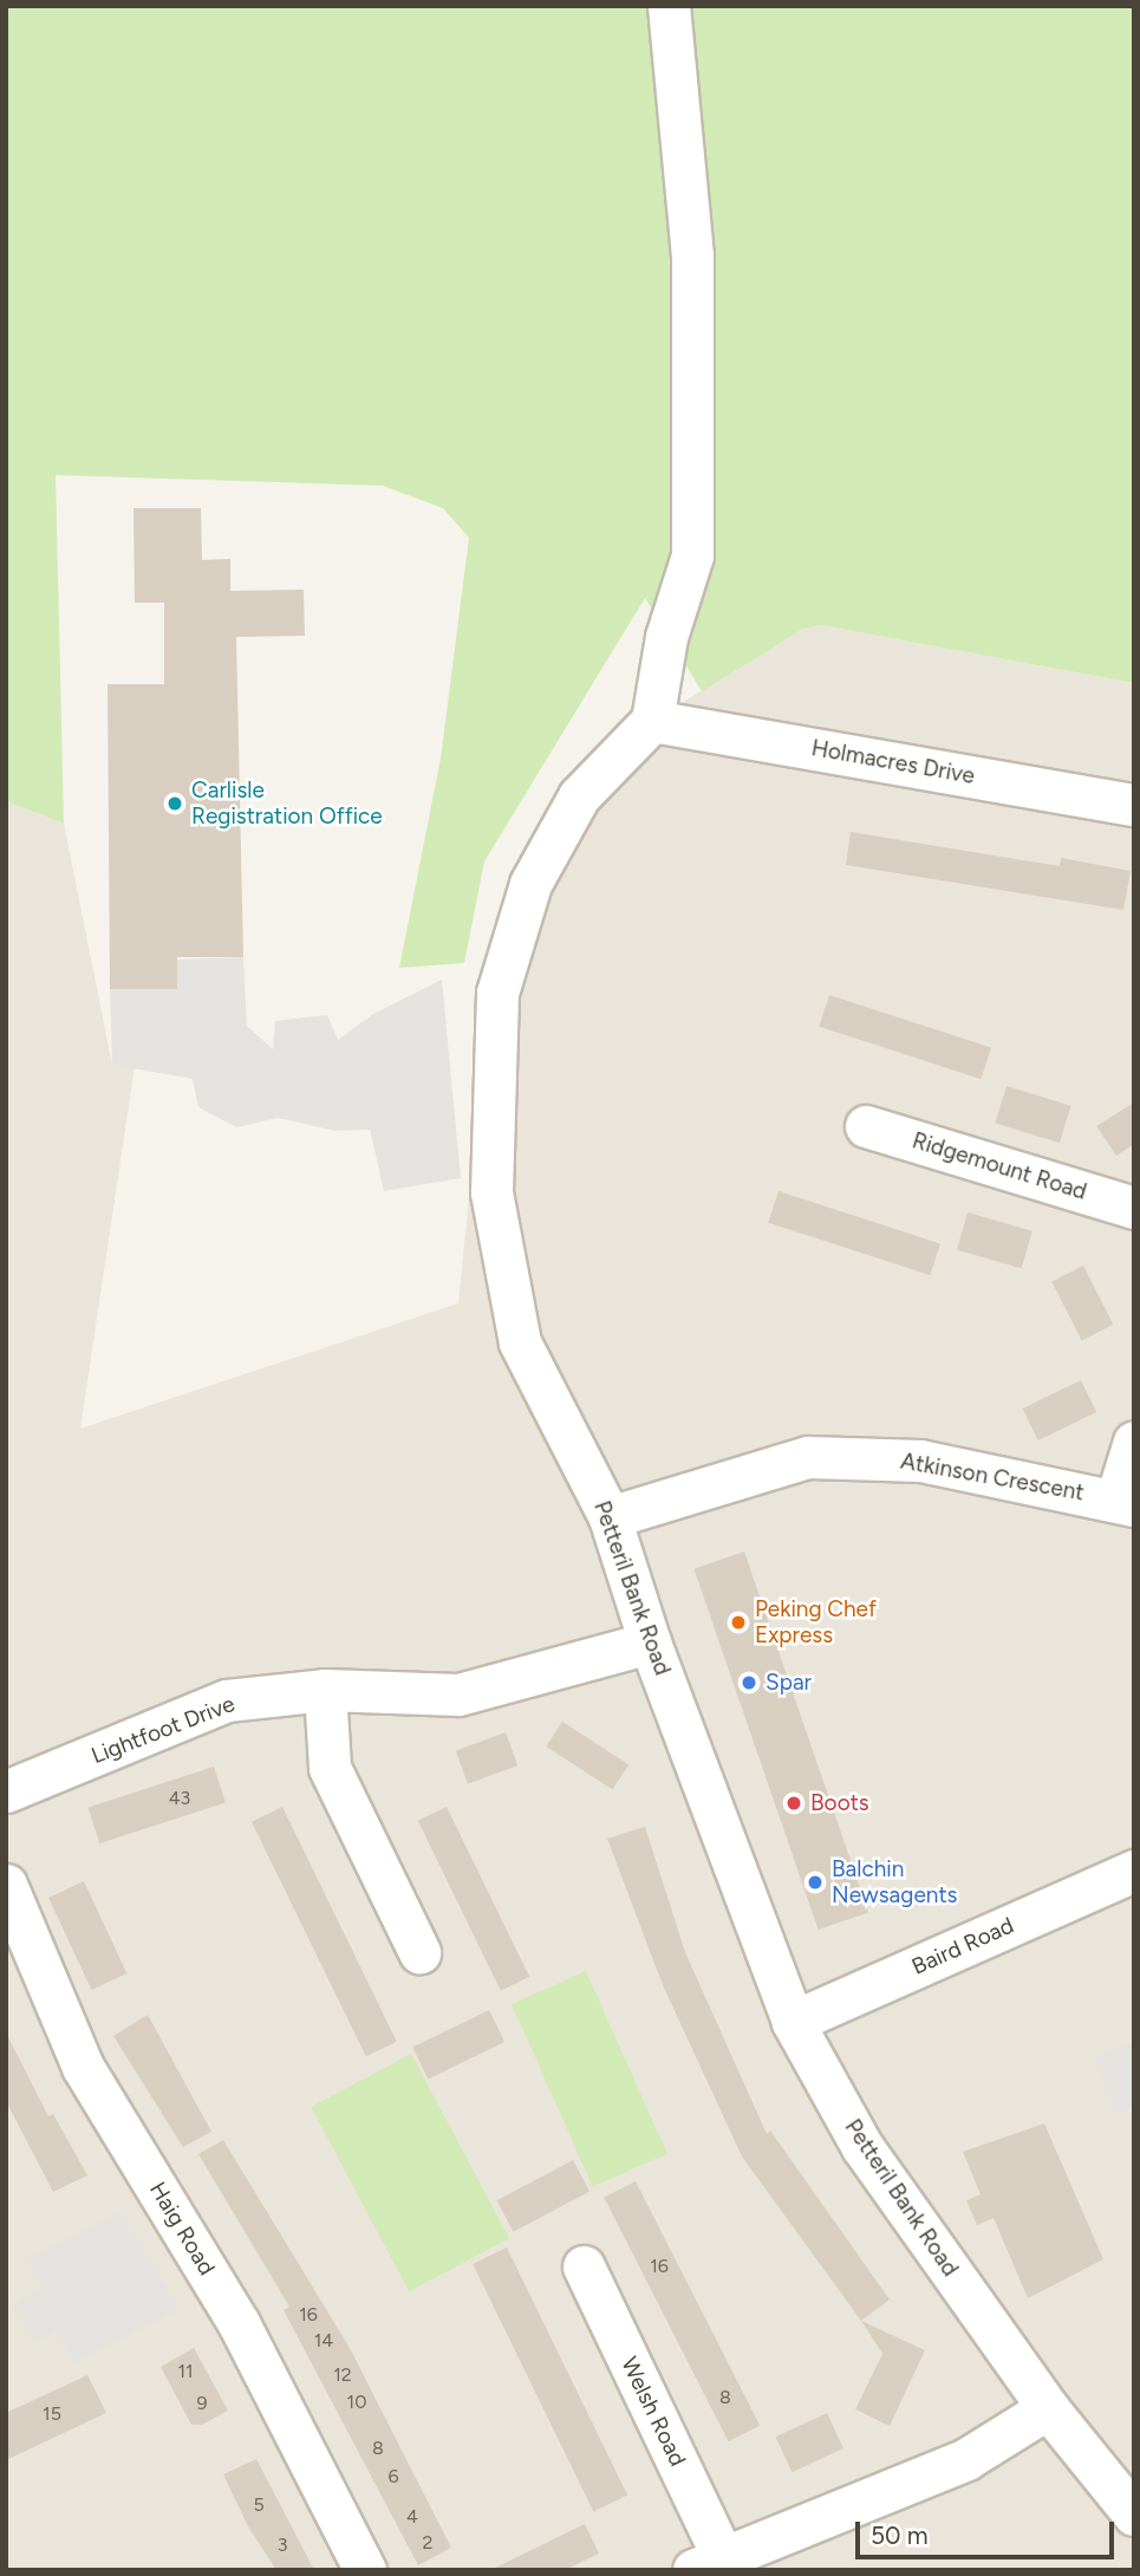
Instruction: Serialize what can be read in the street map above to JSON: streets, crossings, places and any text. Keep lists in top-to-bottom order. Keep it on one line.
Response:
{"streets":{"street":["Holmacres Drive","Ridgemount Road","Atkinson Crescent","Petteril Bank Road","Lightfoot Drive","Baird Road","Haig Road","Welsh Road"]},"crossings":[["Holmacres Drive","Petteril Bank Road"],["Atkinson Crescent","Petteril Bank Road"],["Petteril Bank Road","Lightfoot Drive"],["Petteril Bank Road","Baird Road"],["Petteril Bank Road","Welsh Road"]],"places":["Carlisle Registration Office","Peking Chef Express","Spar","Boots","Balchin Newsagents"],"house_numbers":["43","16","16","14","11","12","8","10","9","15","8","6","5","4","2","3"],"scale_bar":"50 m"}
